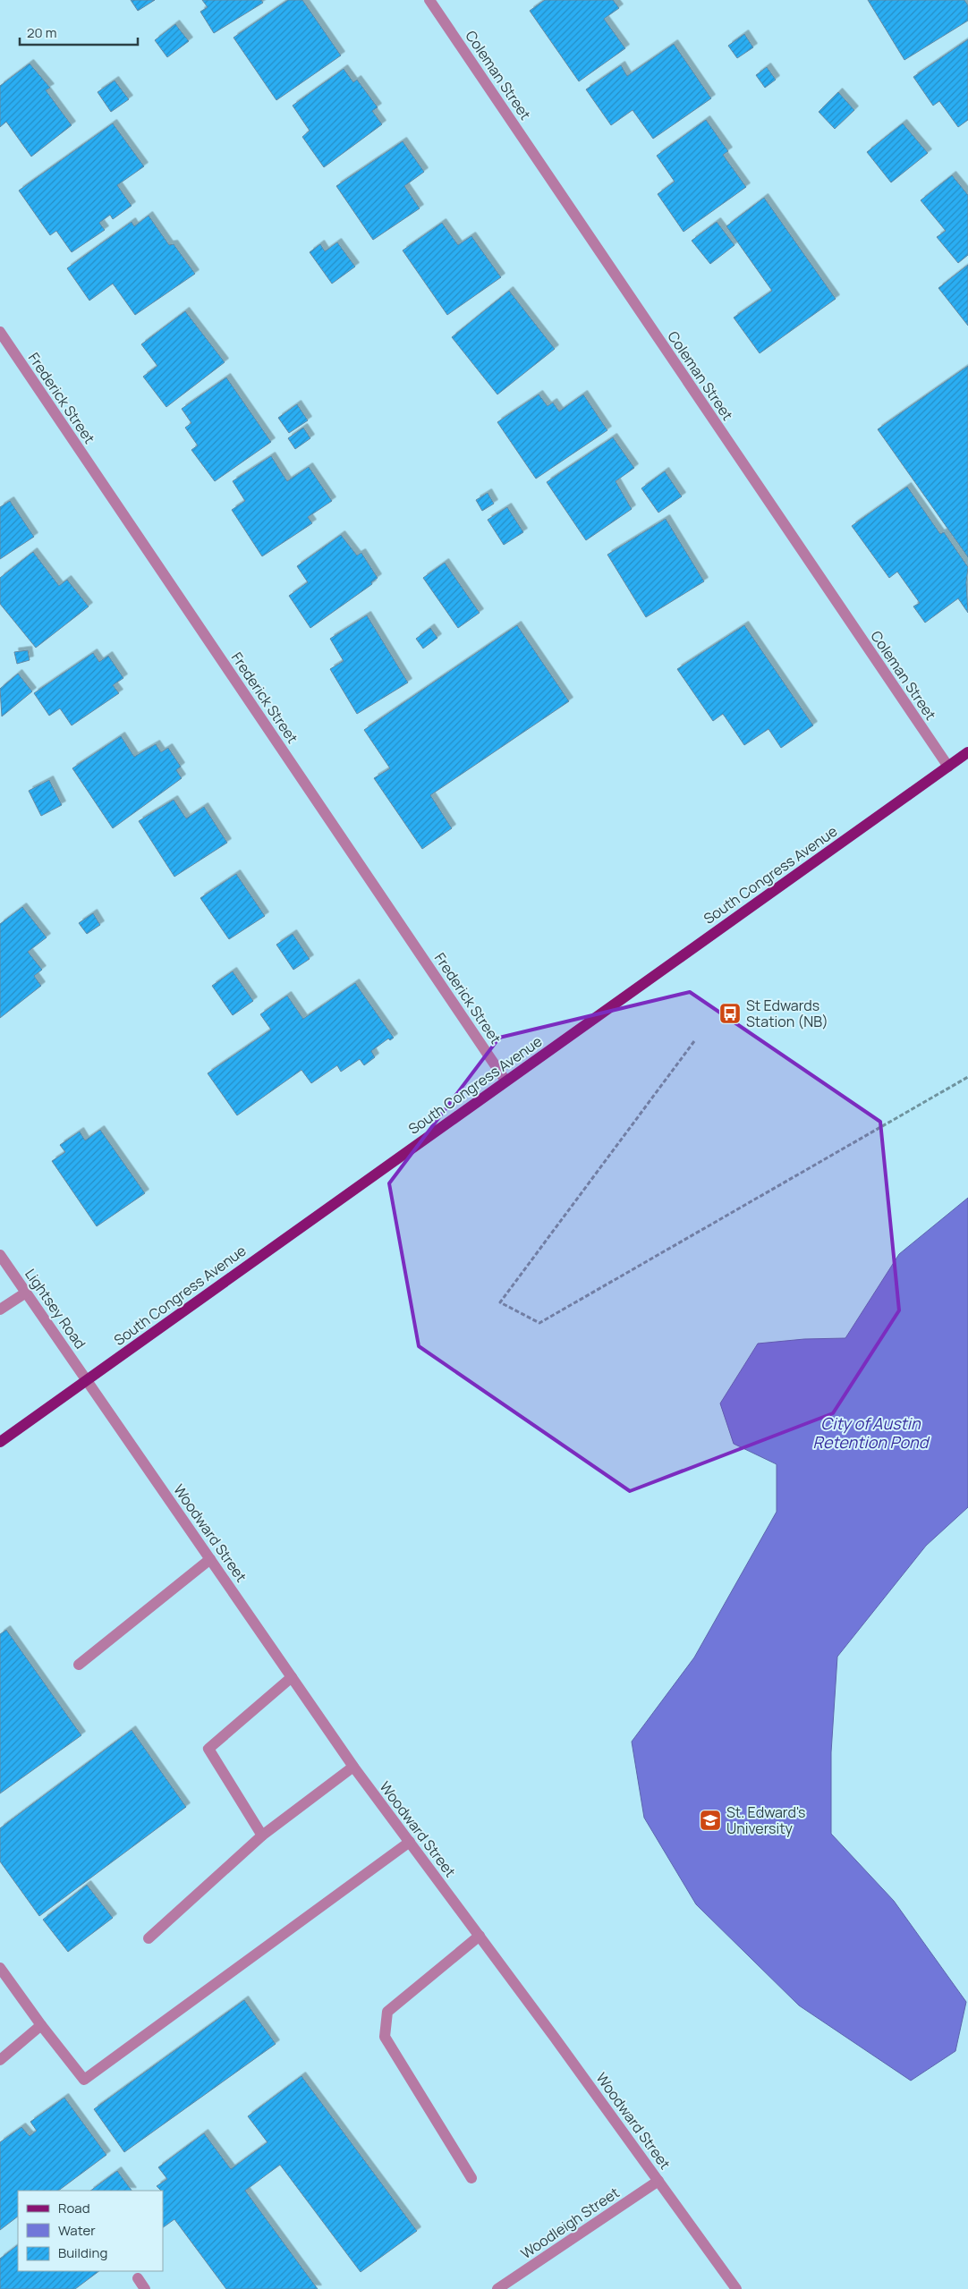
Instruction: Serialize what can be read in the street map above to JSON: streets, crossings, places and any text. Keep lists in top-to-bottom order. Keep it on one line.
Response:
{"streets":{"main road":["South Congress Avenue"],"street":["Coleman Street","Frederick Street","Lightsey Road","Woodward Street","Woodleigh Street"]},"crossings":[["Coleman Street","South Congress Avenue"],["Frederick Street","South Congress Avenue"],["South Congress Avenue","Lightsey Road"],["South Congress Avenue","Woodward Street"],["Lightsey Road","Woodward Street"],["Woodward Street","Woodleigh Street"]],"water":["City of Austin Retention Pond"],"places":{"bus stop":["St Edwards Station (NB)"],"school or university":["St. Edward's University"]},"legend":["Road","Water","Building"],"scale_bar":"20 m"}
